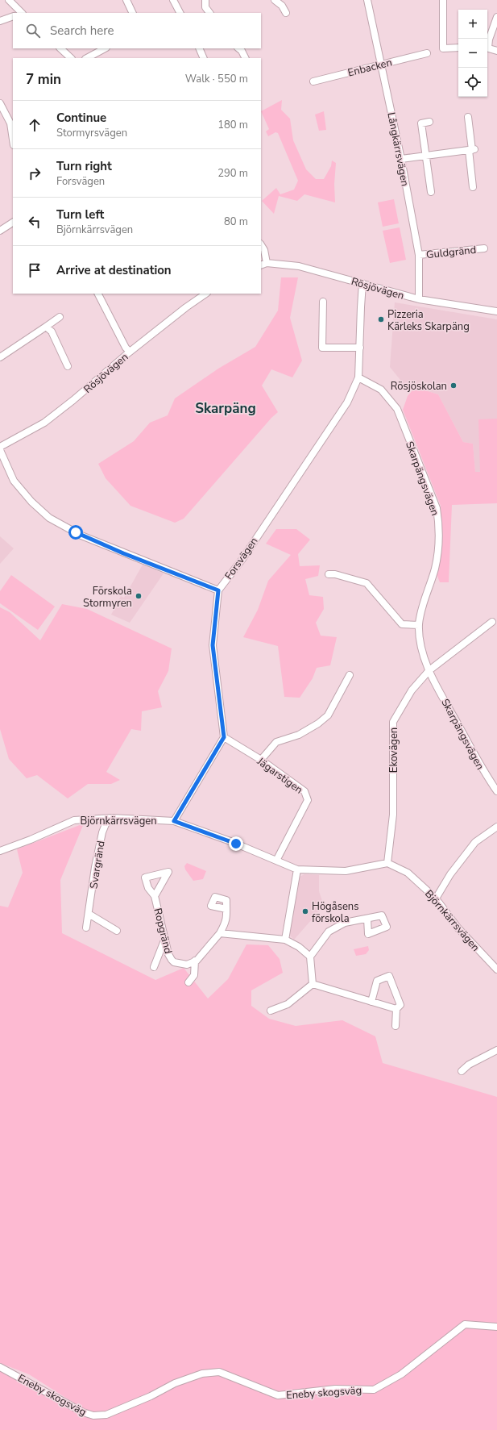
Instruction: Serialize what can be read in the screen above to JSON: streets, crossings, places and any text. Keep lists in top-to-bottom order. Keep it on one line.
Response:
{"streets":{"street":["Enbacken","Långkärrsvägen","Guldgränd","Rösjövägen","Skarpängsvägen","Forsvägen","Ekovägen","Jägarstigen","Björnkärrsvägen","Svargränd","Ropgränd","Eneby skogsväg"]},"crossings":[["Enbacken","Långkärrsvägen"],["Långkärrsvägen","Guldgränd"],["Långkärrsvägen","Rösjövägen"],["Rösjövägen","Forsvägen"],["Skarpängsvägen","Forsvägen"],["Skarpängsvägen","Ekovägen"],["Forsvägen","Jägarstigen"],["Ekovägen","Björnkärrsvägen"],["Jägarstigen","Björnkärrsvägen"],["Björnkärrsvägen","Svargränd"]],"districts":["Skarpäng"],"places":["Pizzeria Kärleks Skarpäng","Rösjöskolan","Förskola Stormyren","Högåsens förskola"],"page":{"map_buttons":["+","−"],"search":"Search here","heading":["7 min","Walk · 550 m"],"list":[["Continue","Stormyrsvägen","180 m"],["Turn right","Forsvägen","290 m"],["Turn left","Björnkärrsvägen","80 m"],"Arrive at destination"]}}
